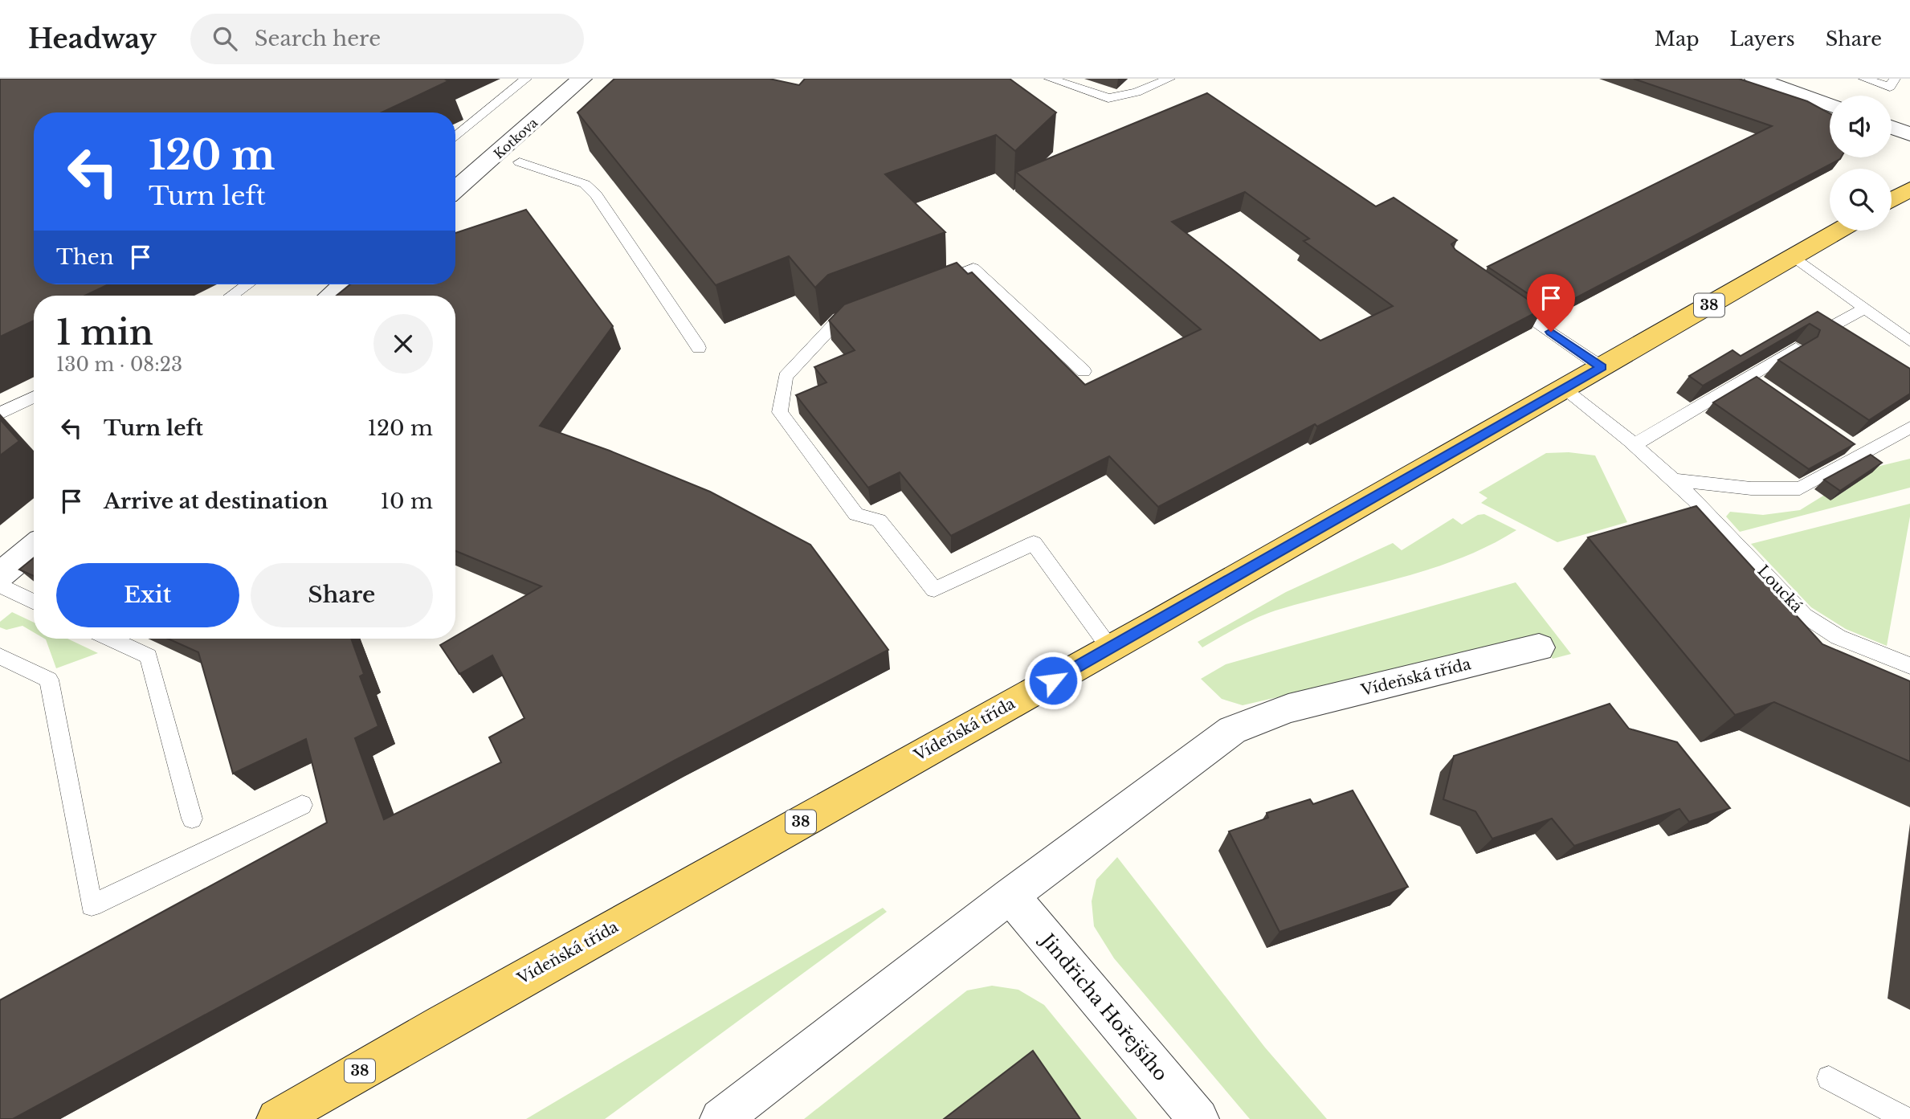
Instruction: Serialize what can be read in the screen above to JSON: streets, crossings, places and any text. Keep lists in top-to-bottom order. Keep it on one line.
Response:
{"streets":{"main road":["38","Vídeňská třída"],"street":["Kotkova","Jindřicha Hořejšího"],"lane":["Loucká"]},"crossings":[["Loucká","Vídeňská třída"],["Vídeňská třída","Jindřicha Hořejšího"]],"page":{"header":"Headway","search":"Search here","nav":["Map","Layers","Share"],"turn":["120 m","Turn left"],"then":"Then","heading":["1 min","130 m · 08:23"],"list":[{"name":"Turn left","value":"120 m"},{"name":"Arrive at destination","value":"10 m"}],"buttons":["Exit","Share"]}}
